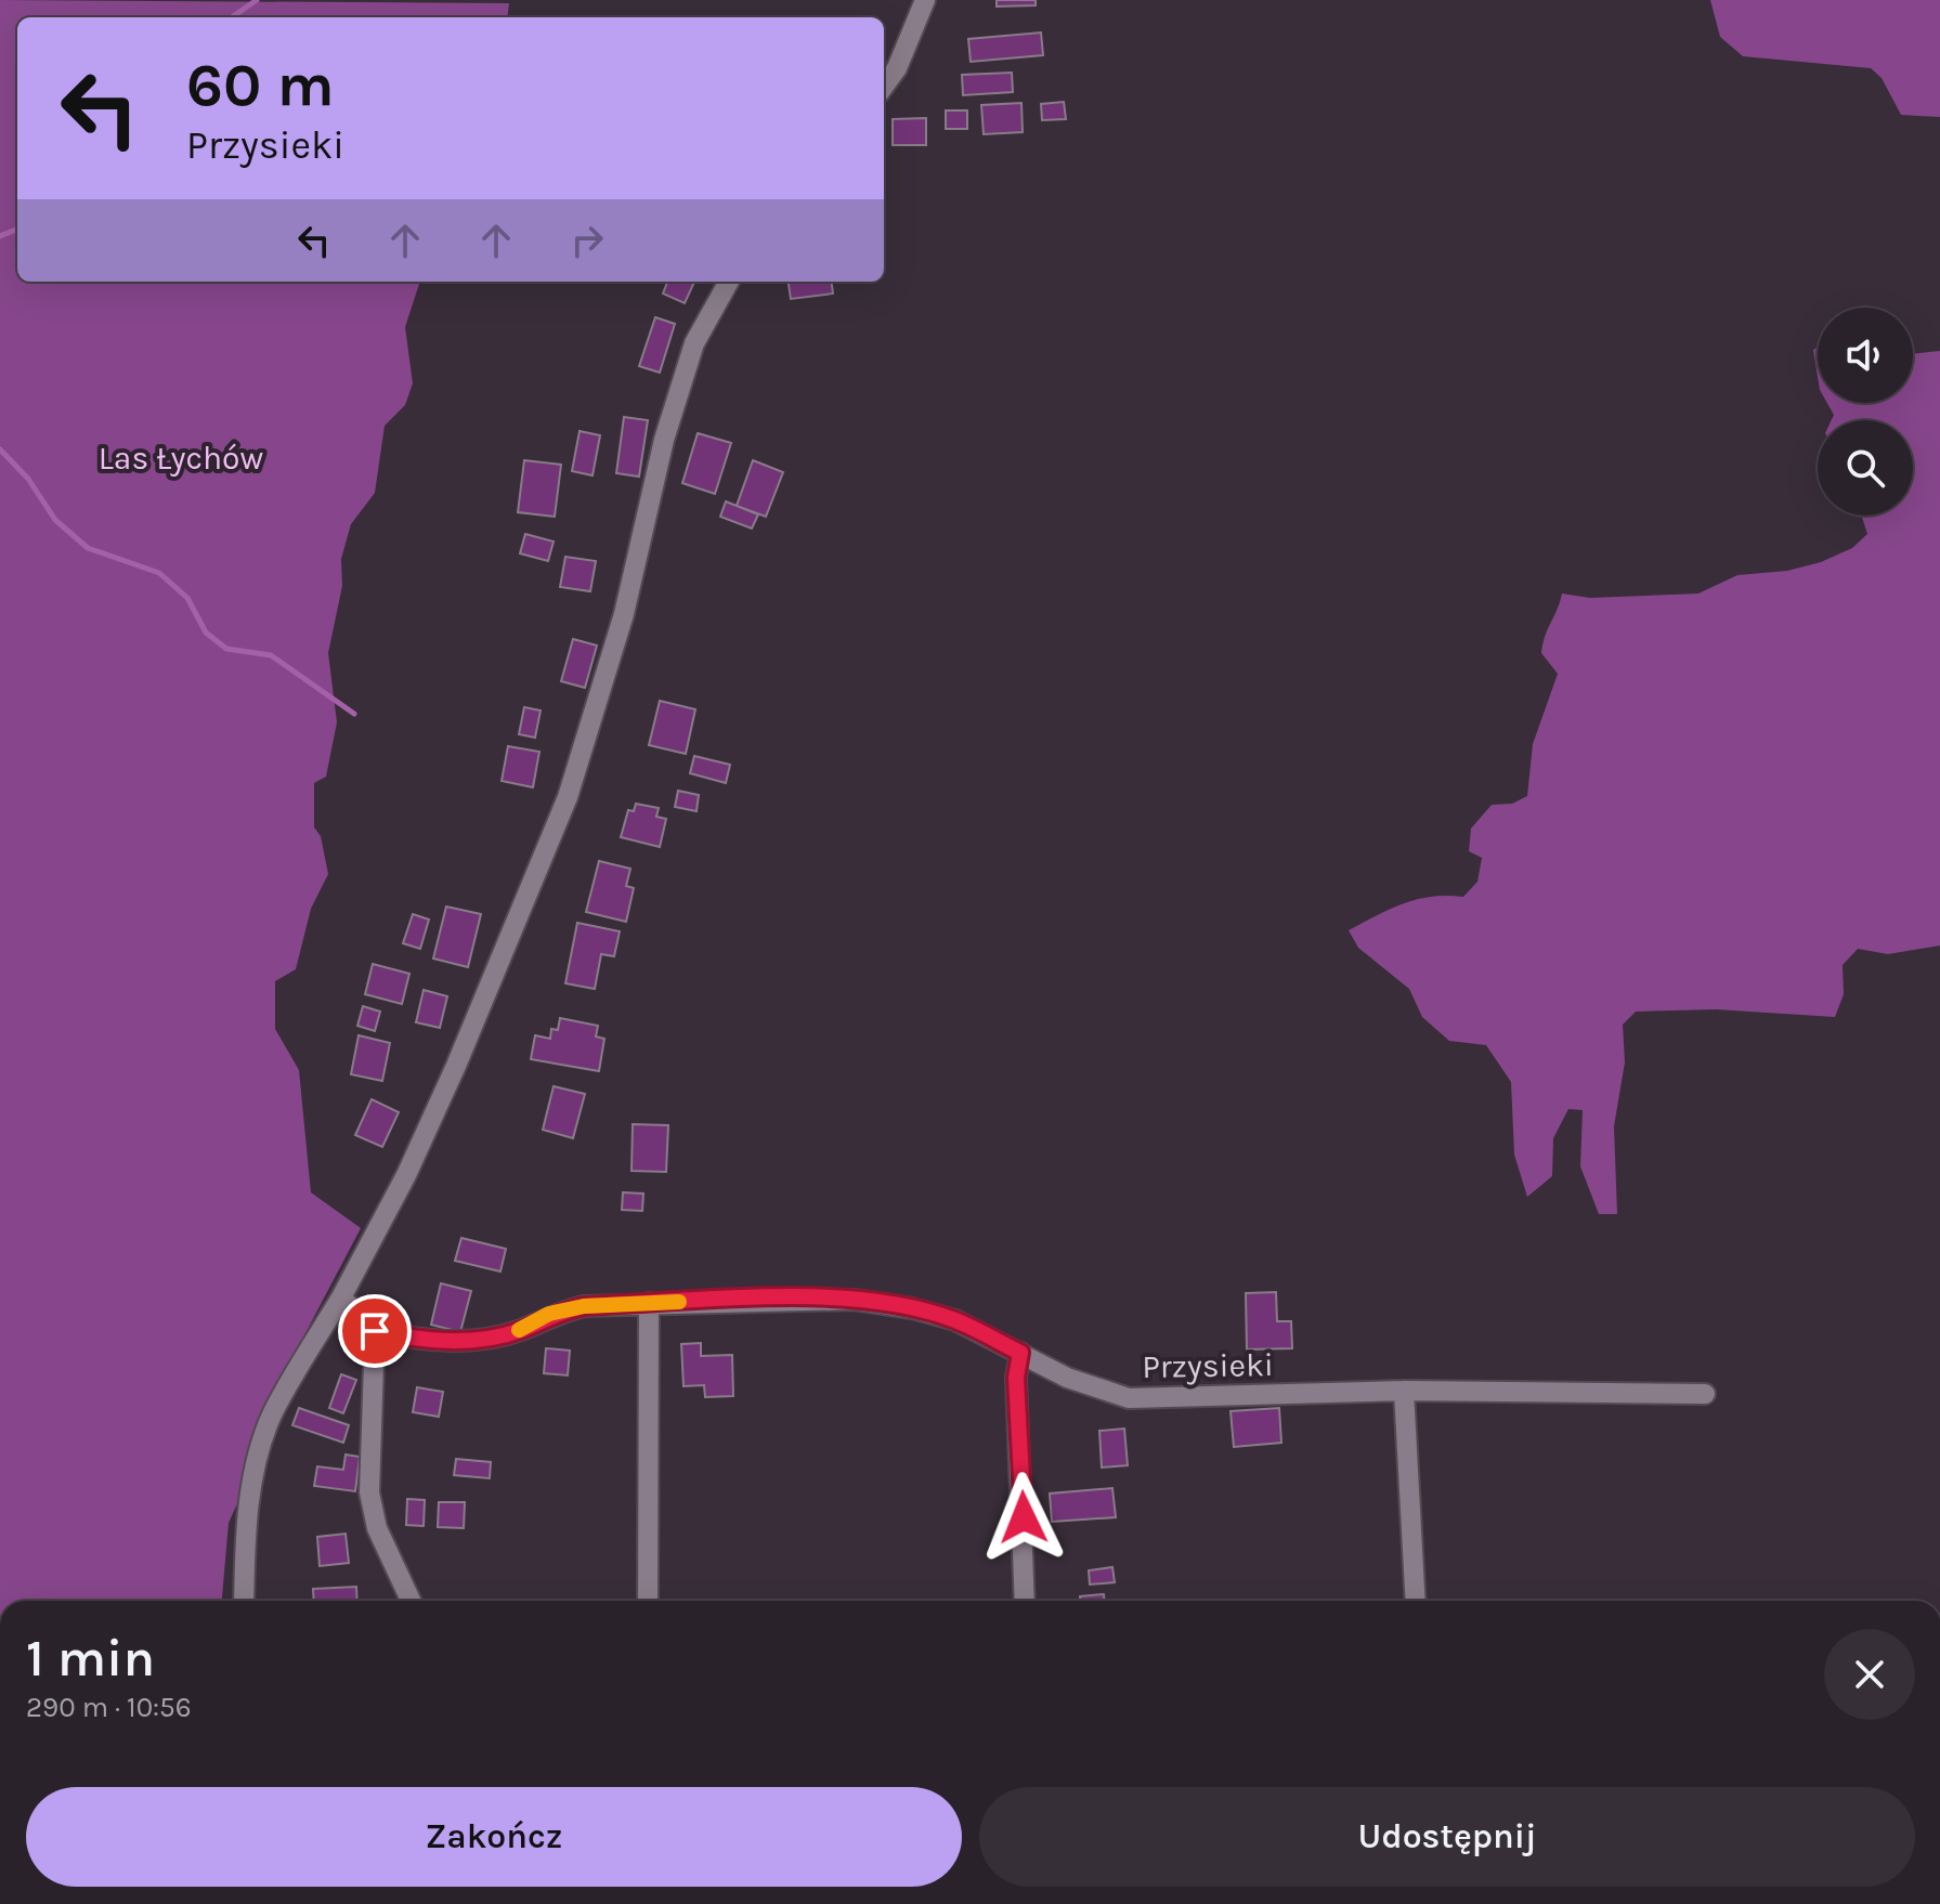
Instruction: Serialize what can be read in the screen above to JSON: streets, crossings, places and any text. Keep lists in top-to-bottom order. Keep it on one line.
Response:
{"streets":{"street":["Przysieki"]},"parks":["Las Łychów"],"page":{"turn":["60 m","Przysieki"],"heading":["1 min","290 m · 10:56"],"buttons":["Zakończ","Udostępnij"]}}
